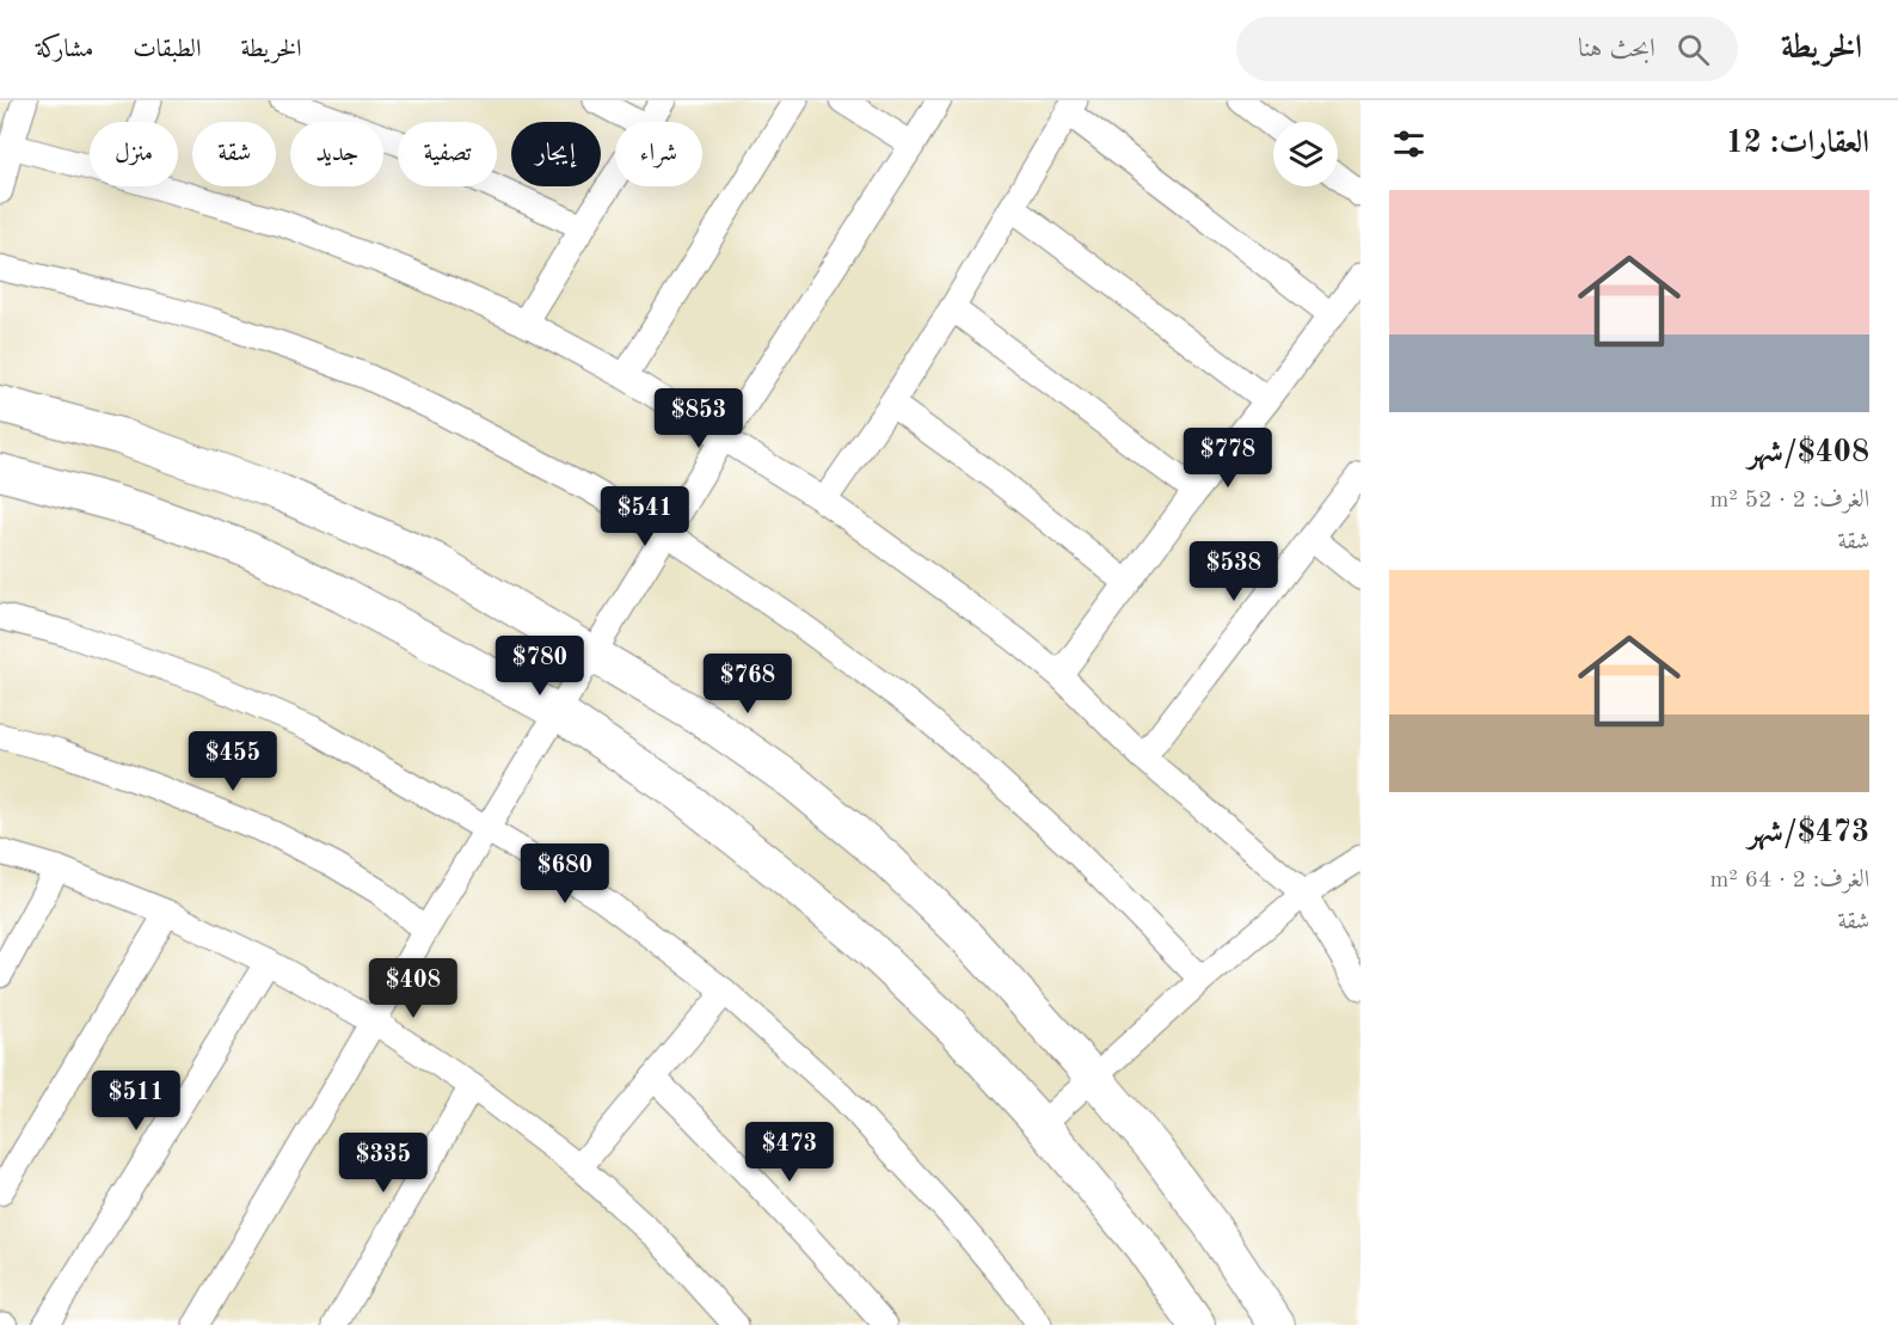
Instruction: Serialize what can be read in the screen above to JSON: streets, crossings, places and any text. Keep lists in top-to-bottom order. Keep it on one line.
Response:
{"page":{"header":"الخريطة","search":"ابحث هنا","nav":["الخريطة","الطبقات","مشاركة"],"heading":"العقارات: 12","chip":["شراء","إيجار","تصفية","جديد","شقة","منزل"],"list":[{"name":"$408/شهر","note":"الغرف: 2 · 52 m² · شقة"},{"name":"$473/شهر","note":"الغرف: 2 · 64 m² · شقة"}],"price":["$853","$778","$541","$538","$780","$768","$455","$680","$408","$511","$473","$335"]}}
